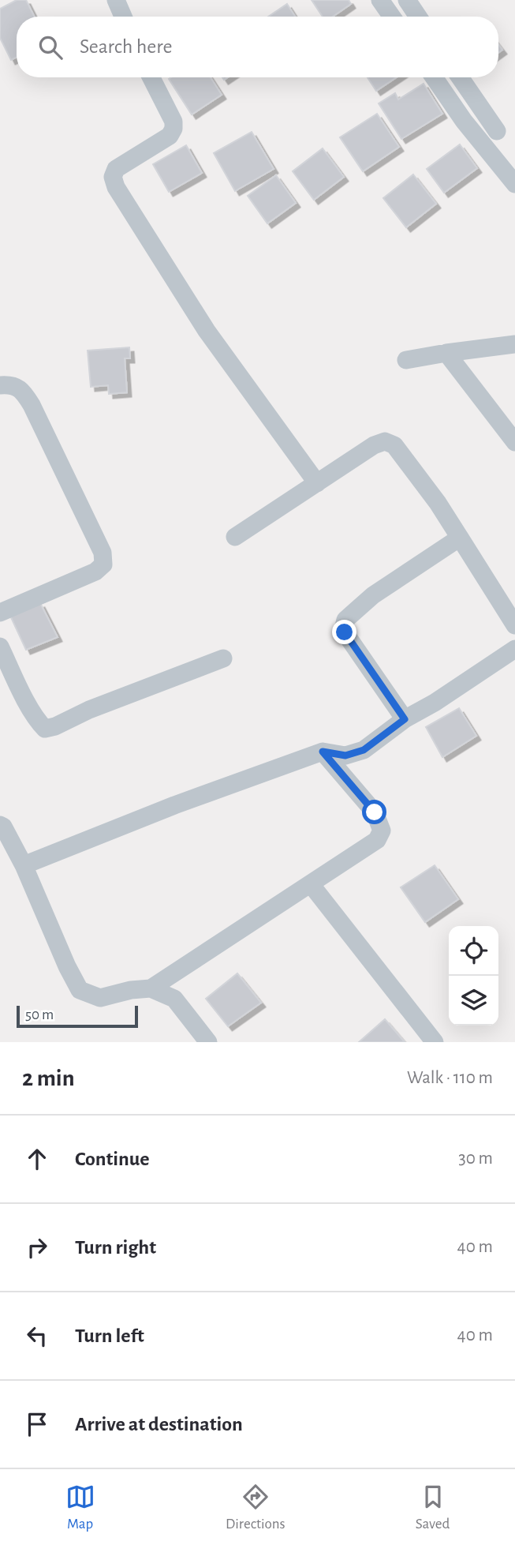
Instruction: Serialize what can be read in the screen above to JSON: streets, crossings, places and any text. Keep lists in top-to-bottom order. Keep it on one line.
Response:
{"scale_bar":"50 m","page":{"search":"Search here","scale":"50 m","heading":["2 min","Walk · 110 m"],"list":[["Continue","30 m"],["Turn right","40 m"],["Turn left","40 m"],"Arrive at destination"],"nav":["Map","Directions","Saved"]}}
